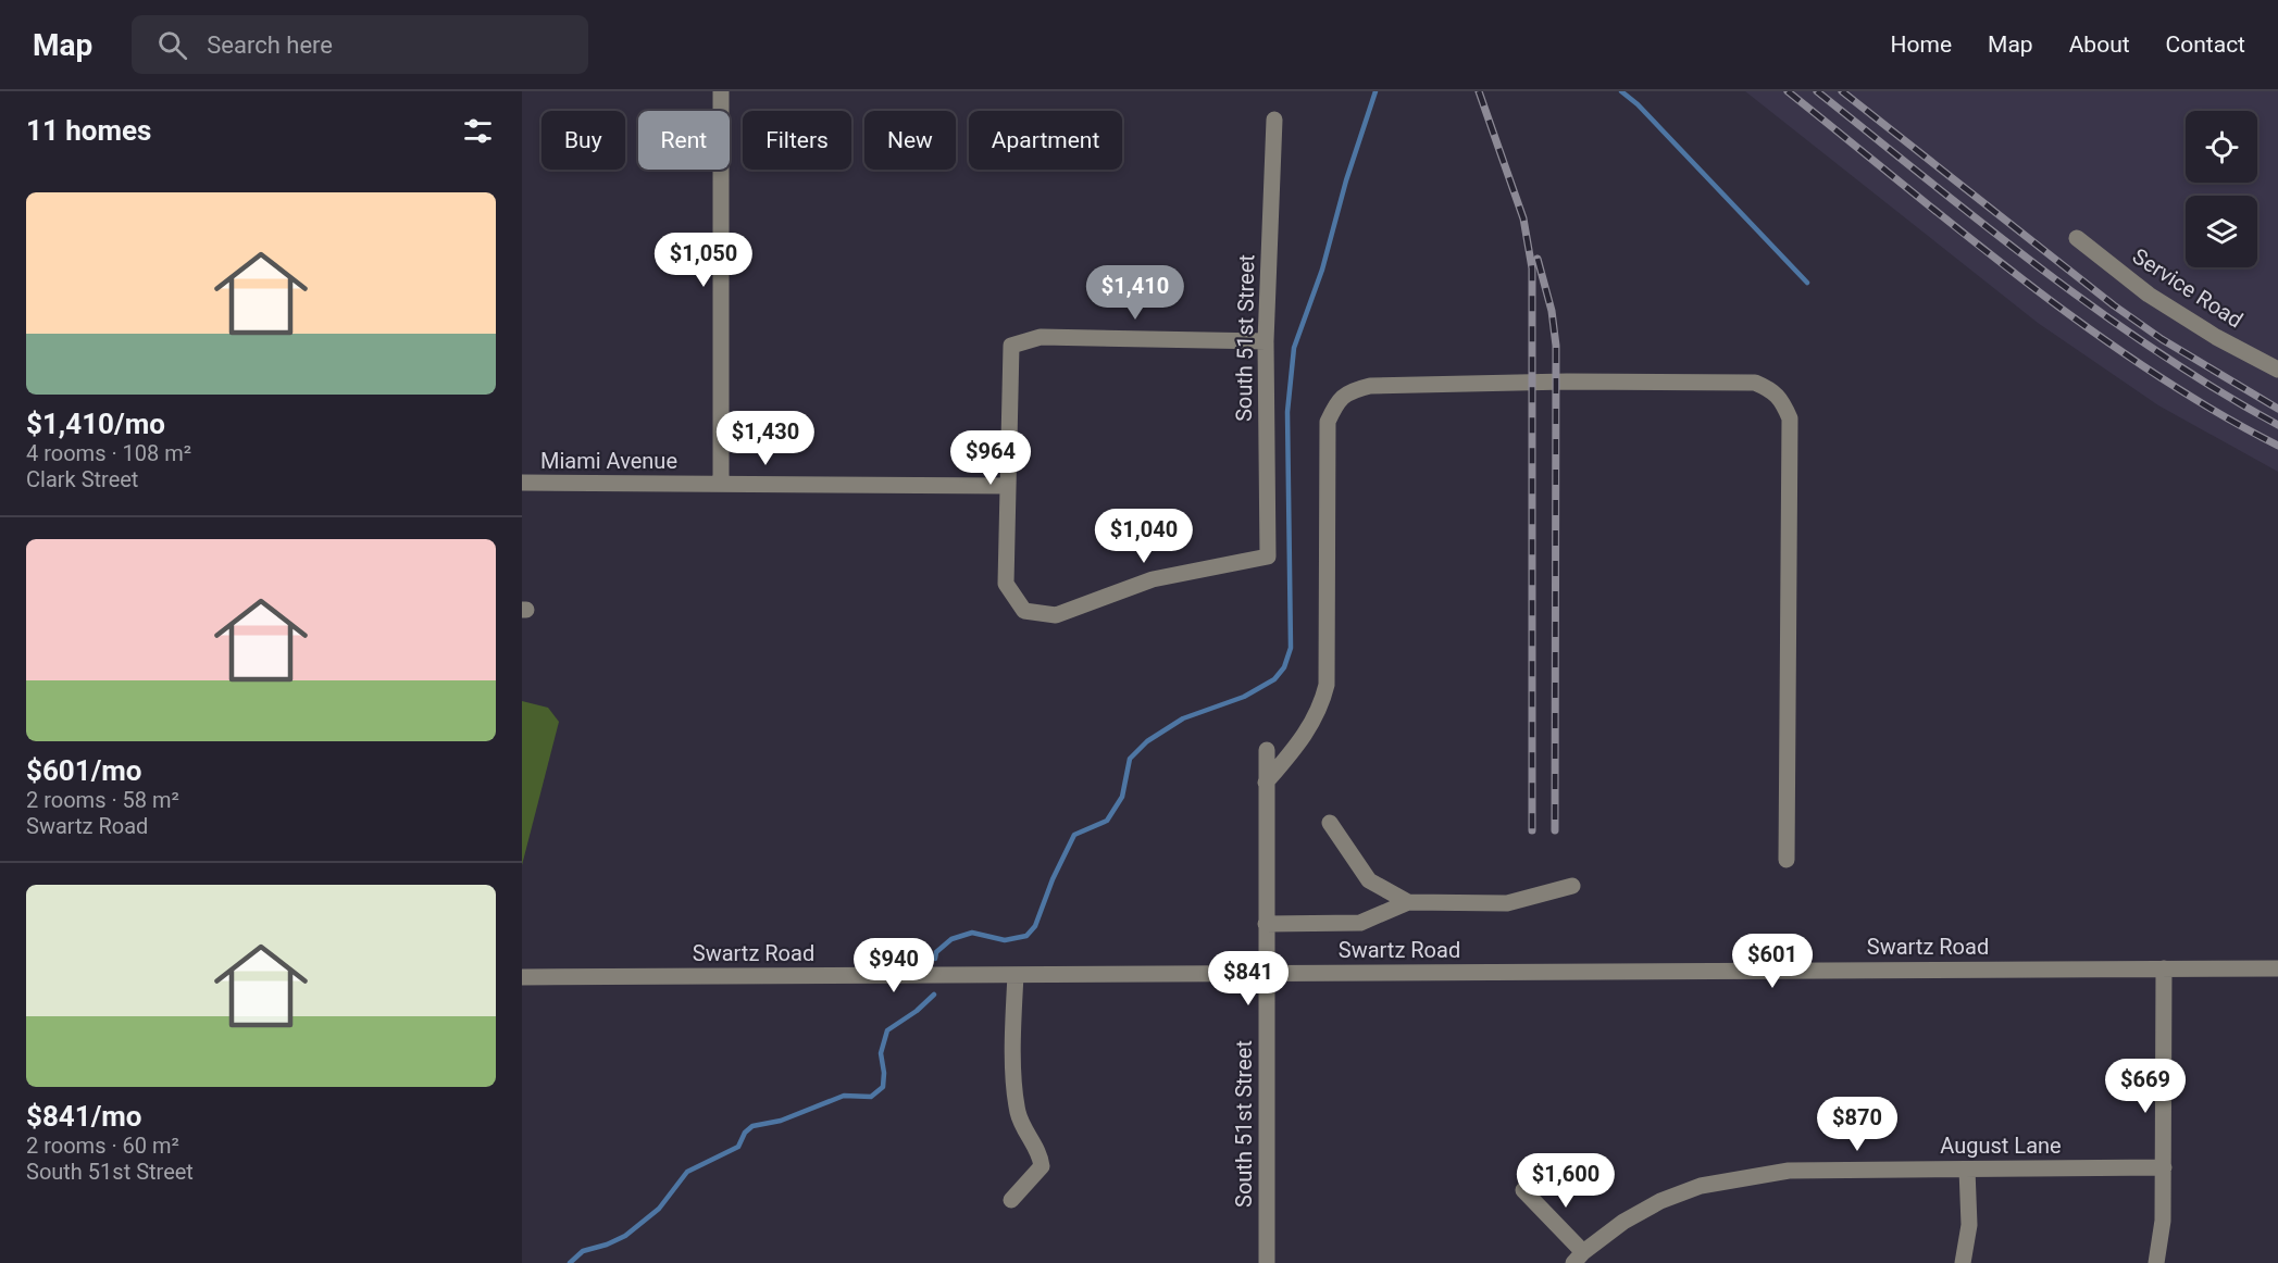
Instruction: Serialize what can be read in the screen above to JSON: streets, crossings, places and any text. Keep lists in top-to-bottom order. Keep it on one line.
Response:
{"streets":{"street":["Service Road","South 51st Street","Miami Avenue","Swartz Road","August Lane"]},"crossings":[["South 51st Street","Miami Avenue"],["South 51st Street","Swartz Road"]],"page":{"header":"Map","search":"Search here","nav":["Home","Map","About","Contact"],"heading":"11 homes","chip":["Buy","Rent","Filters","New","Apartment"],"list":[{"name":"$1,410/mo","note":"4 rooms · 108 m² · Clark Street"},{"name":"$601/mo","note":"2 rooms · 58 m² · Swartz Road"},{"name":"$841/mo","note":"2 rooms · 60 m² · South 51st Street"}],"price":["$1,050","$1,410","$1,430","$964","$1,040","$601","$940","$841","$669","$870","$1,600"]}}
